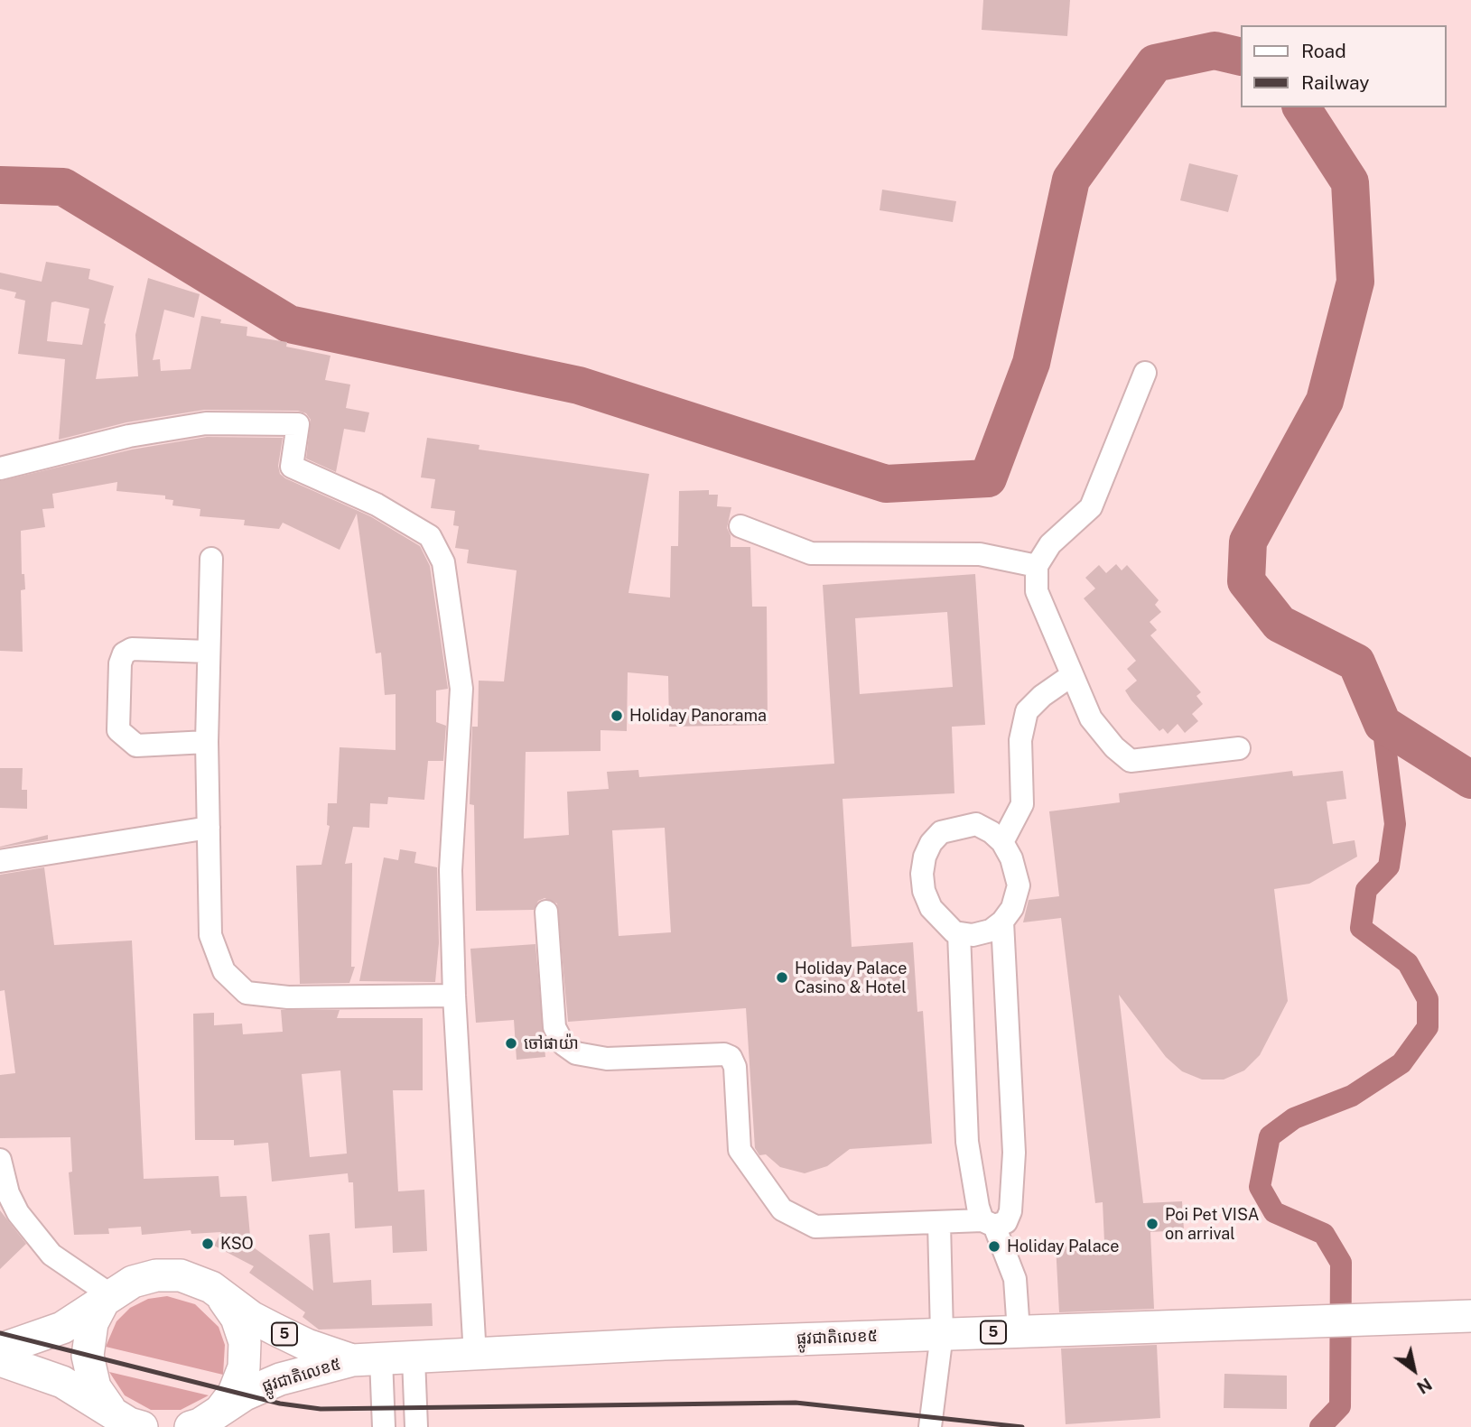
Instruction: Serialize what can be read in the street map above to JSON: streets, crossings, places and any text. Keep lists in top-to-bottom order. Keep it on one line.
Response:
{"streets":{"highway":["5","ផ្លូវជាតិលេខ៥"]},"places":["Holiday Panorama","Holiday Palace Casino & Hotel","ចៅផាយ៉ា","Poi Pet VISA on arrival","KSO","Holiday Palace"],"legend":["Road","Railway"],"north":"bottom right"}
